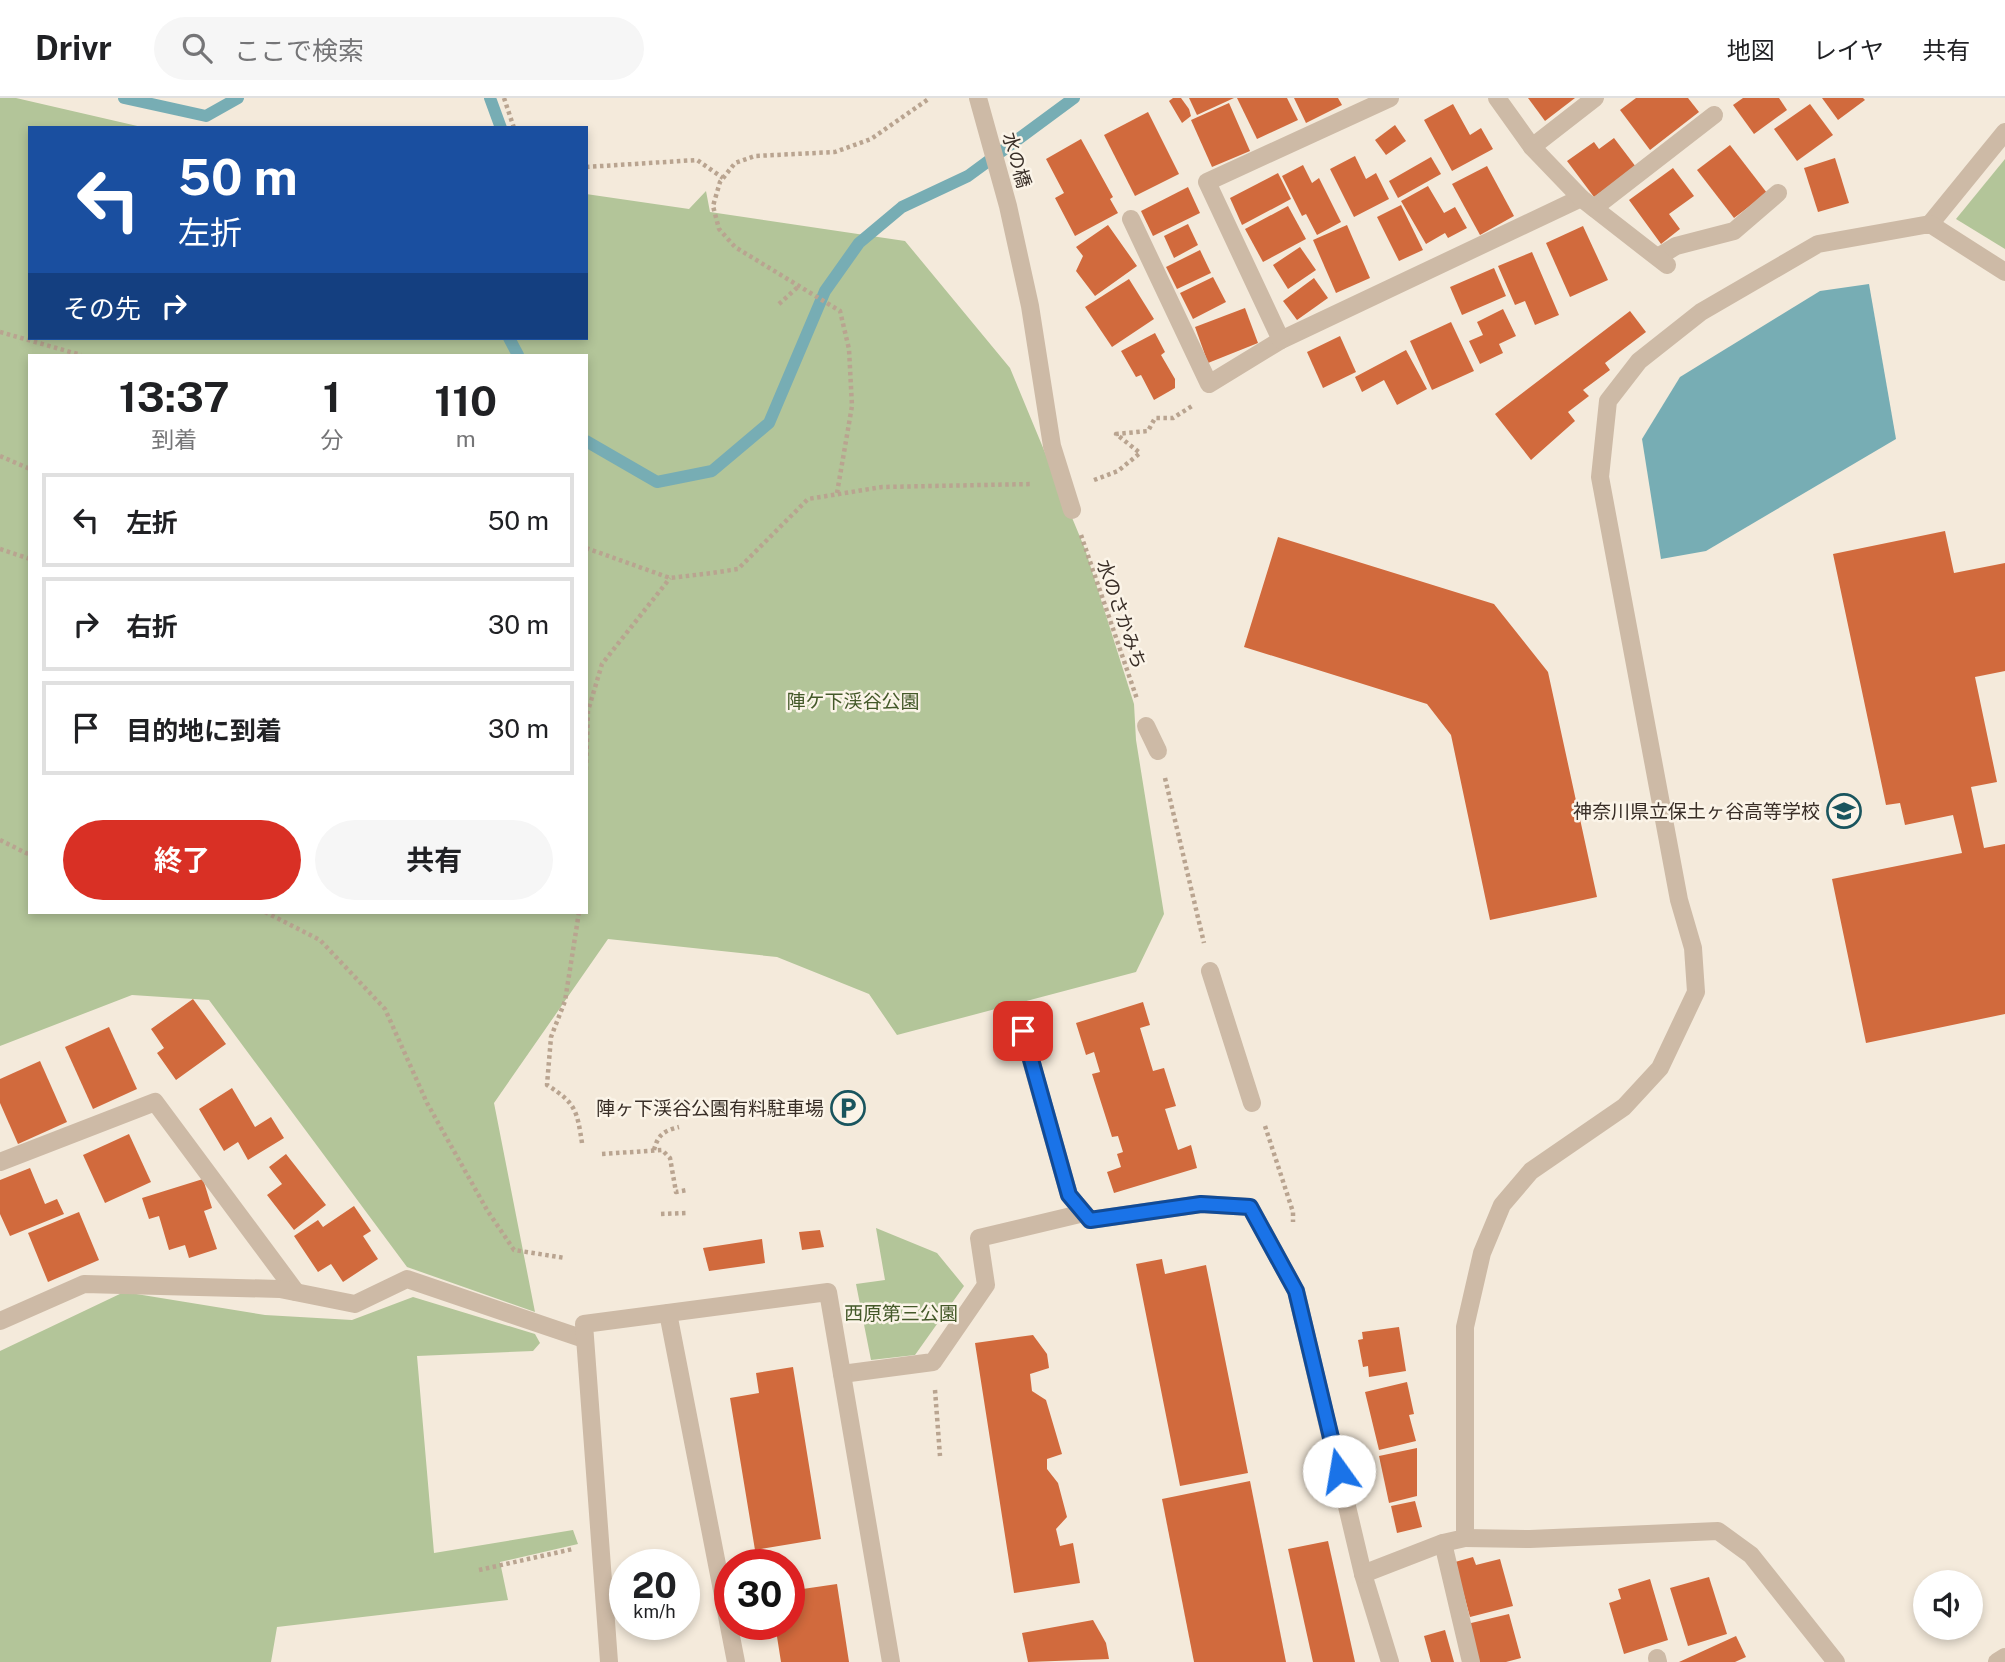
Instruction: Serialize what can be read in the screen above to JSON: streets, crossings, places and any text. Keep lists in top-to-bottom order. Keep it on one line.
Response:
{"streets":{"street":["水の橋"],"path":["水のさかみち"]},"crossings":[["水の橋","水のさかみち"]],"parks":["陣ケ下渓谷公園","西原第三公園"],"places":{"school or university":["神奈川県立保土ヶ谷高等学校"],"parking":["陣ヶ下渓谷公園有料駐車場"]},"page":{"header":"Drivr","search":"ここで検索","nav":["地図","レイヤ","共有"],"turn":["50 m","左折"],"then":"その先","eta":["13:37","到着","1","分","110","m"],"list":[{"name":"左折","value":"50 m"},{"name":"右折","value":"30 m"},{"name":"目的地に到着","value":"30 m"}],"buttons":["終了","共有"],"speed":"20 km/h","limit":"30"}}
